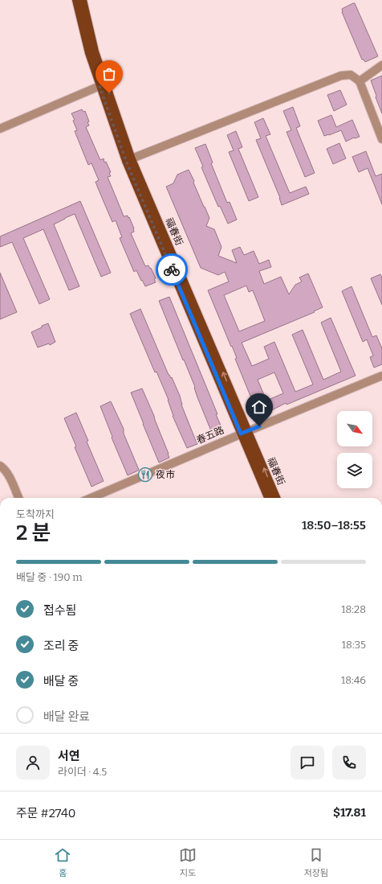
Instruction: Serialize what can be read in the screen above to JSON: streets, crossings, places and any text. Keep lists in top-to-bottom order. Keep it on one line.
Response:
{"streets":{"main road":["福春街"],"street":["春五路"]},"crossings":[["福春街","春五路"]],"places":{"restaurant":["夜市"]},"north":"bottom right","page":{"heading":["2 분","도착까지","18:50–18:55"],"panel":["서연","라이더 · 4.5","주문 #2740","$17.81"],"bar":"배달 중 · 190 m","list":[["접수됨","18:28"],["조리 중","18:35"],["배달 중","18:46"],"배달 완료"],"tabs":["홈","지도","저장됨"]}}
